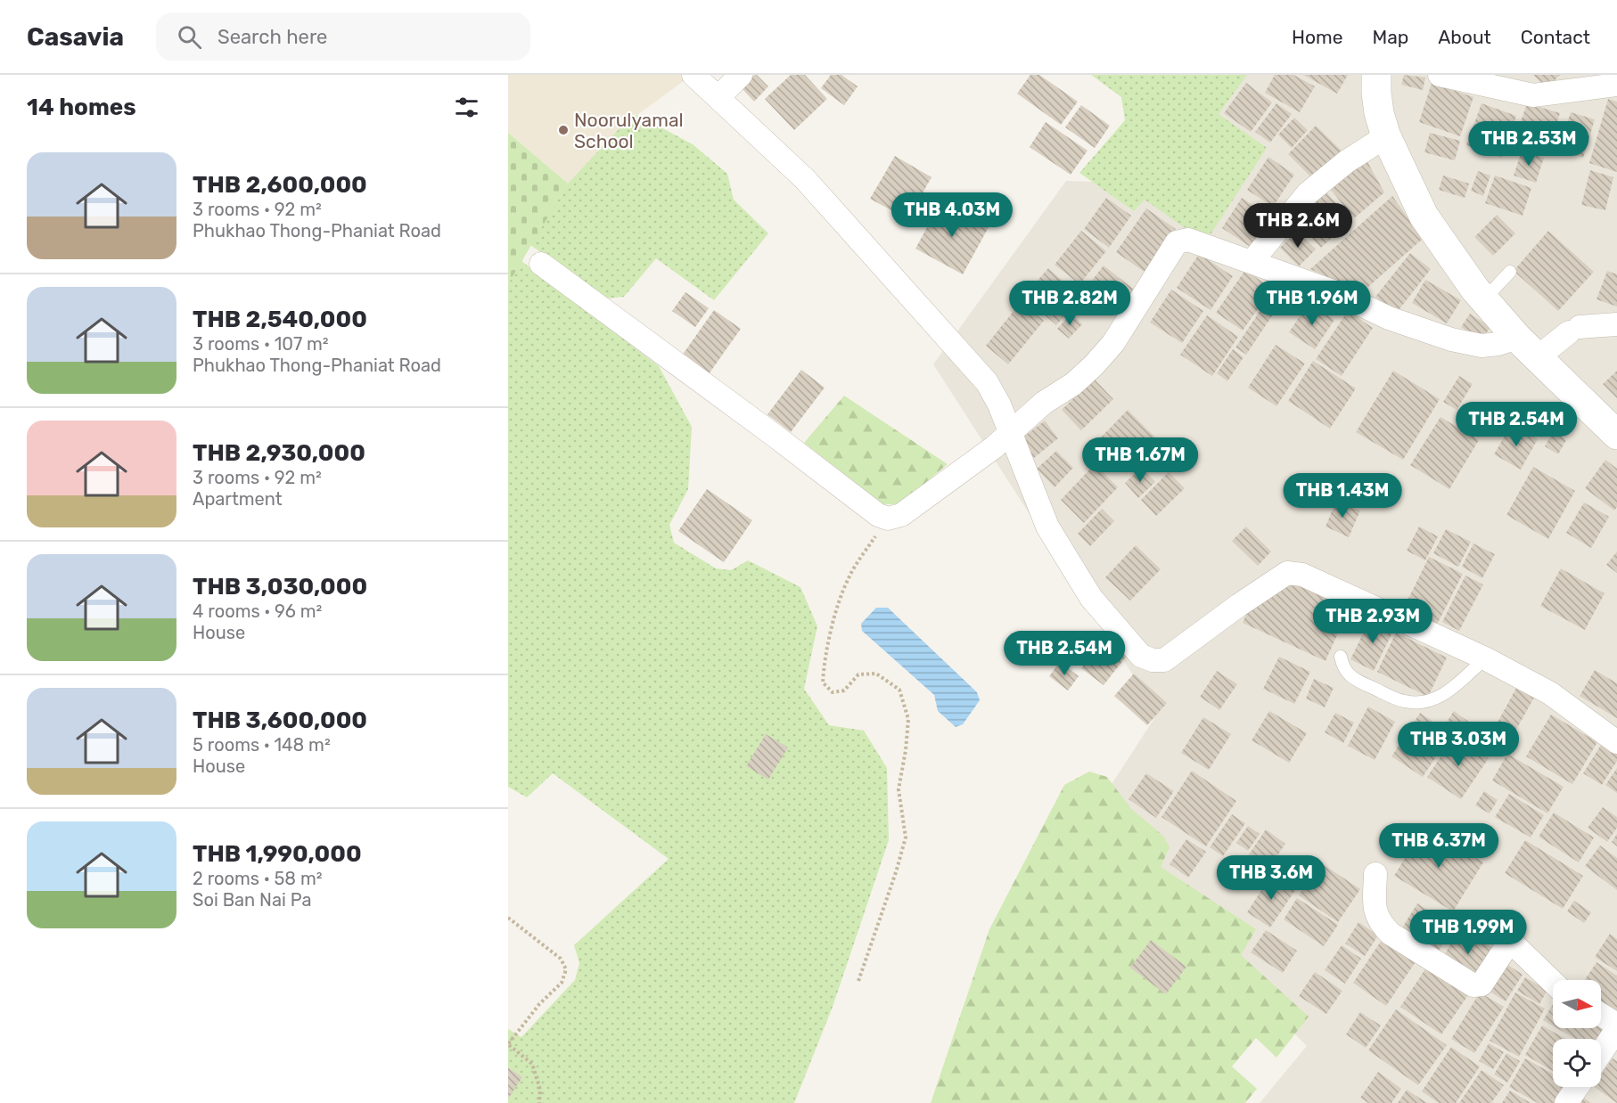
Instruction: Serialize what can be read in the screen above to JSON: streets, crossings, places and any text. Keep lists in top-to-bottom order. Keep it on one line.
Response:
{"places":["Noorulyamal School"],"north":"right","page":{"header":"Casavia","search":"Search here","nav":["Home","Map","About","Contact"],"heading":"14 homes","price":["THB 2.53M","THB 4.03M","THB 2.6M","THB 2.82M","THB 1.96M","THB 2.54M","THB 1.67M","THB 1.43M","THB 2.93M","THB 2.54M","THB 3.03M","THB 6.37M","THB 3.6M","THB 1.99M"],"list":[{"name":"THB 2,600,000","note":"3 rooms · 92 m² · Phukhao Thong-Phaniat Road"},{"name":"THB 2,540,000","note":"3 rooms · 107 m² · Phukhao Thong-Phaniat Road"},{"name":"THB 2,930,000","note":"3 rooms · 92 m² · Apartment"},{"name":"THB 3,030,000","note":"4 rooms · 96 m² · House"},{"name":"THB 3,600,000","note":"5 rooms · 148 m² · House"},{"name":"THB 1,990,000","note":"2 rooms · 58 m² · Soi Ban Nai Pa"}]}}
